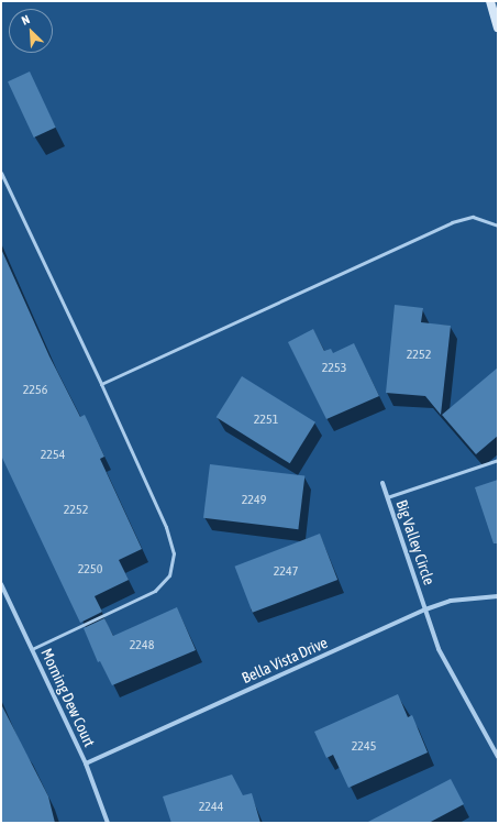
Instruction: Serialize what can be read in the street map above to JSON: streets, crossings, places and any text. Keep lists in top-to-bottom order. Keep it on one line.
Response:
{"streets":{"street":["Big Valley Circle","Bella Vista Drive","Morning Dew Court"]},"crossings":[["Big Valley Circle","Bella Vista Drive"],["Bella Vista Drive","Morning Dew Court"]],"house_numbers":["2252","2253","2256","2251","2254","2249","2252","2250","2247","2248","2245","2244"],"north":"top left"}
